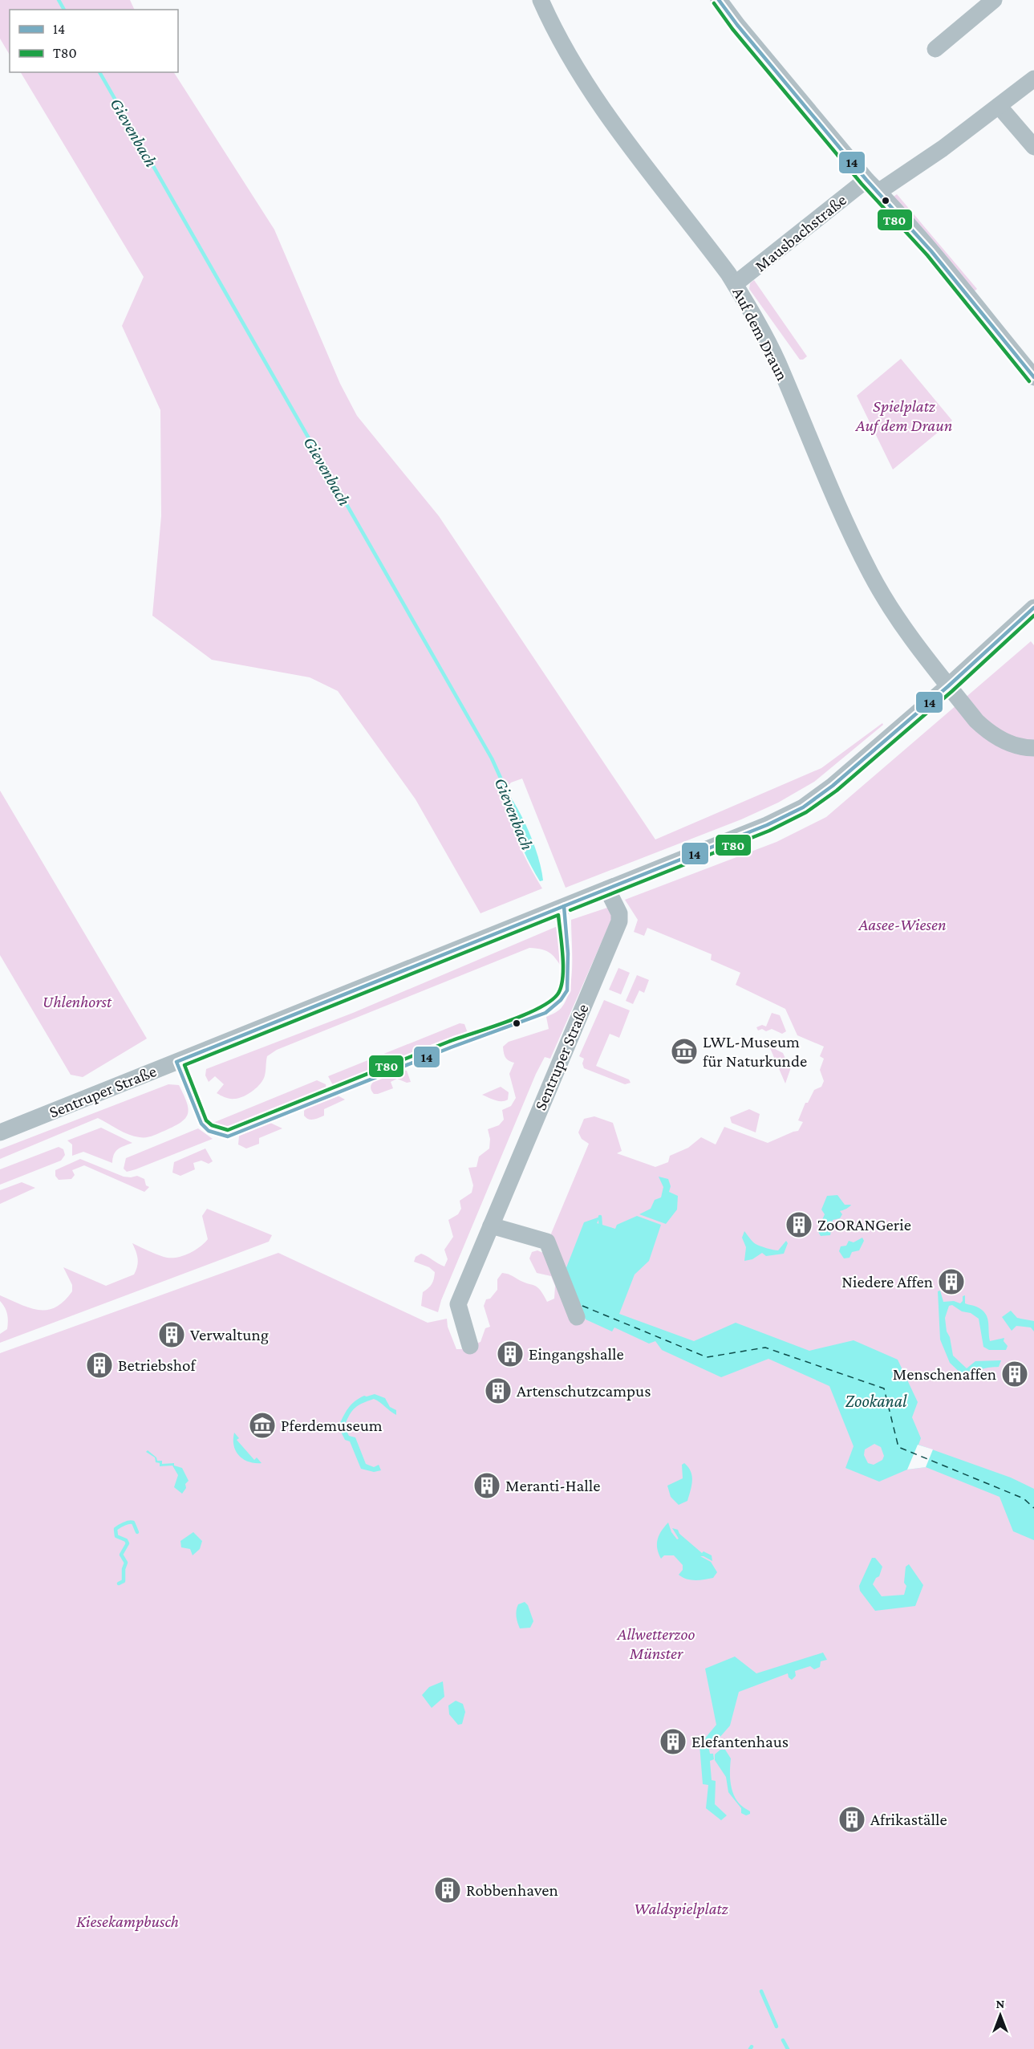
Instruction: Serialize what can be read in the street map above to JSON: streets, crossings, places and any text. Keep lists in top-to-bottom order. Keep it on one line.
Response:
{"streets":{"street":["Mausbachstraße","Auf dem Draun","Sentruper Straße"]},"crossings":[["Mausbachstraße","Auf dem Draun"],["Auf dem Draun","Sentruper Straße"]],"water":["Gievenbach","Zookanal"],"parks":["Spielplatz Auf dem Draun","Aasee-Wiesen","Uhlenhorst","Allwetterzoo Münster","Waldspielplatz","Kiesekampbusch"],"places":{"museum":["LWL-Museum für Naturkunde","Pferdemuseum"],"building":["ZoORANGerie","Niedere Affen","Verwaltung","Eingangshalle","Betriebshof","Menschenaffen","Artenschutzcampus","Meranti-Halle","Elefantenhaus","Afrikaställe","Robbenhaven"]},"lines":["transit line 14","transit line T80"],"legend":["14","T80"],"north":"top"}
